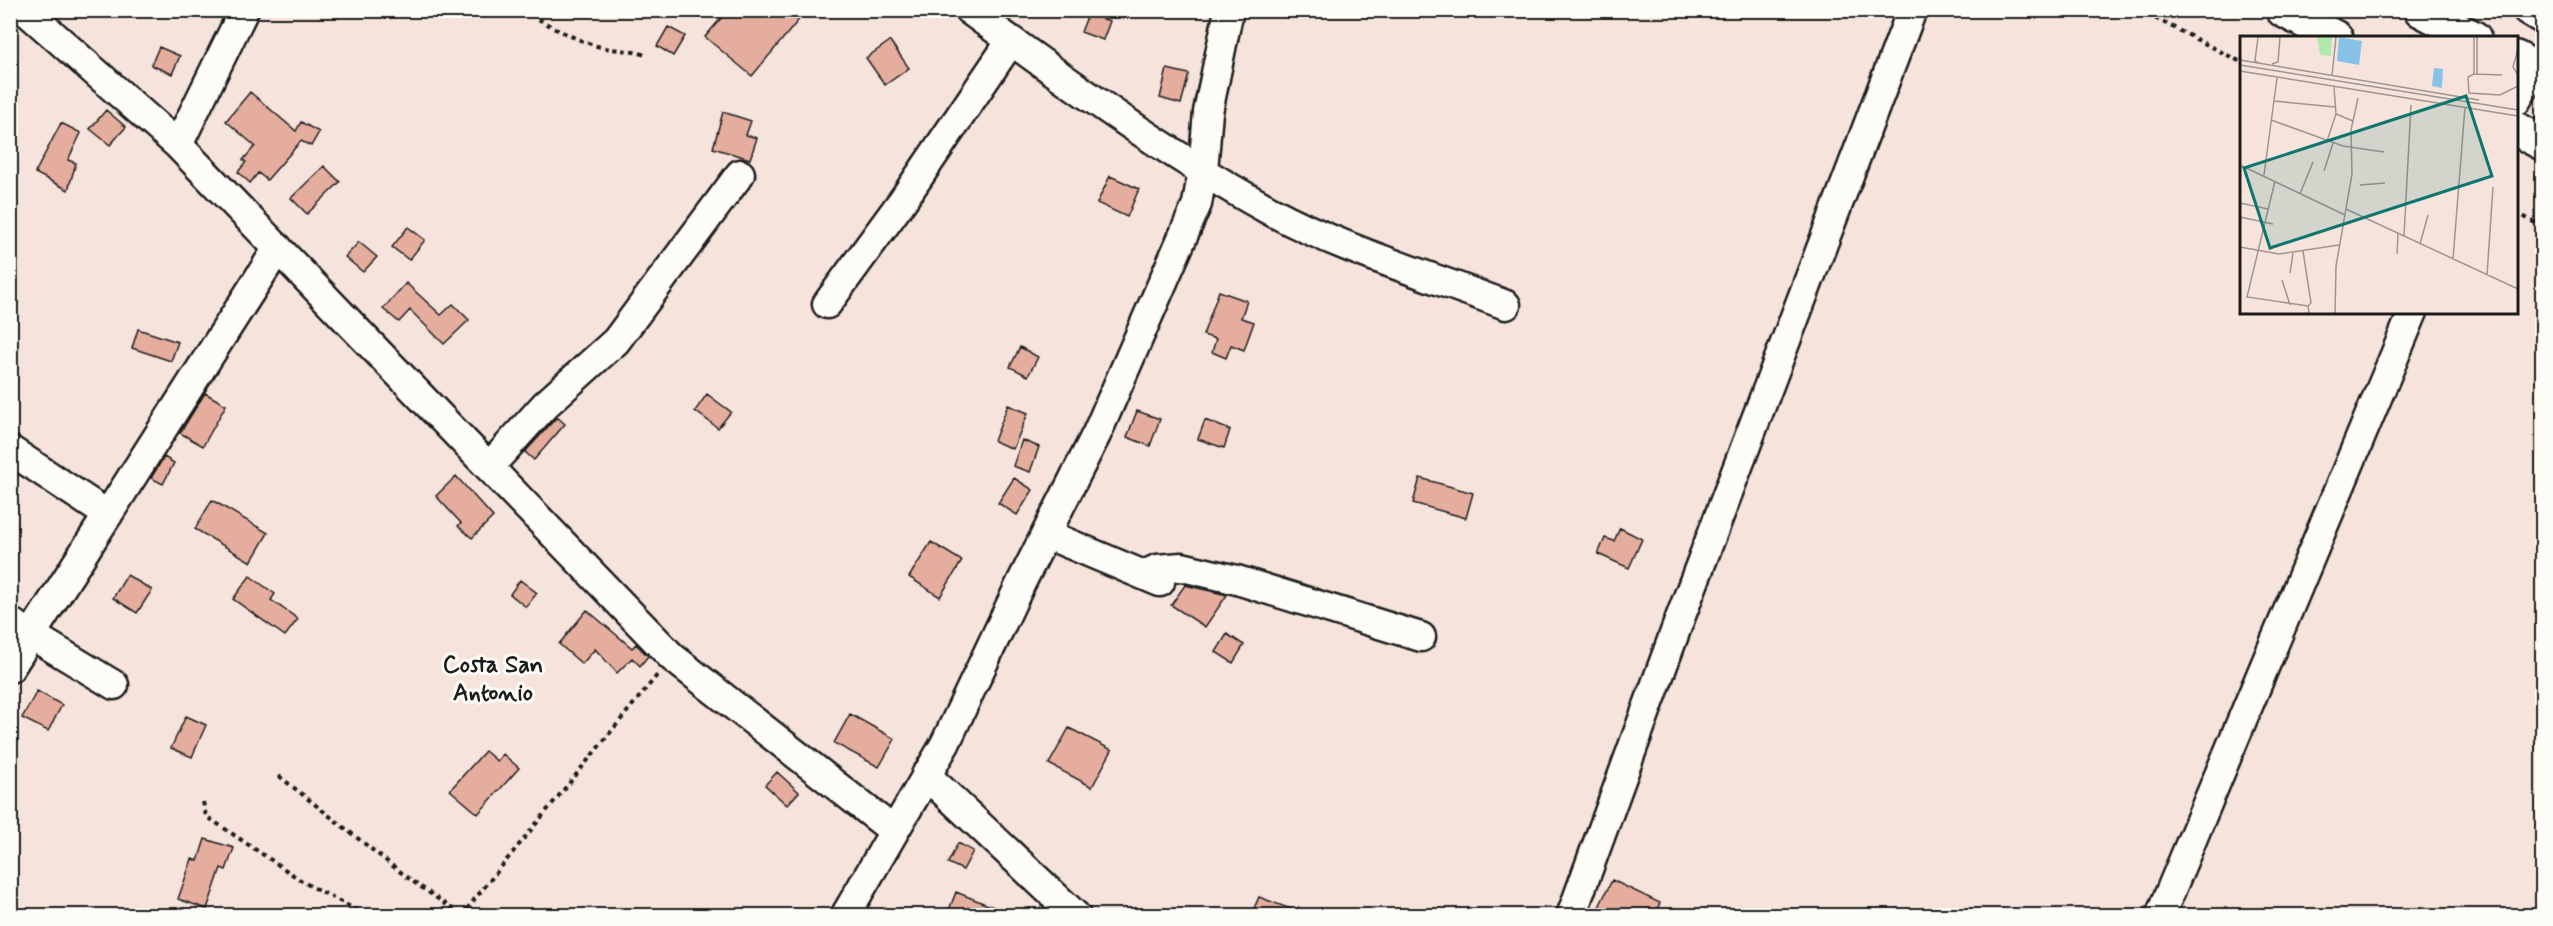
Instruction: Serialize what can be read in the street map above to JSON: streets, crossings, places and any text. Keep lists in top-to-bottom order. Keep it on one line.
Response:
{"districts":["Costa San Antonio"]}
